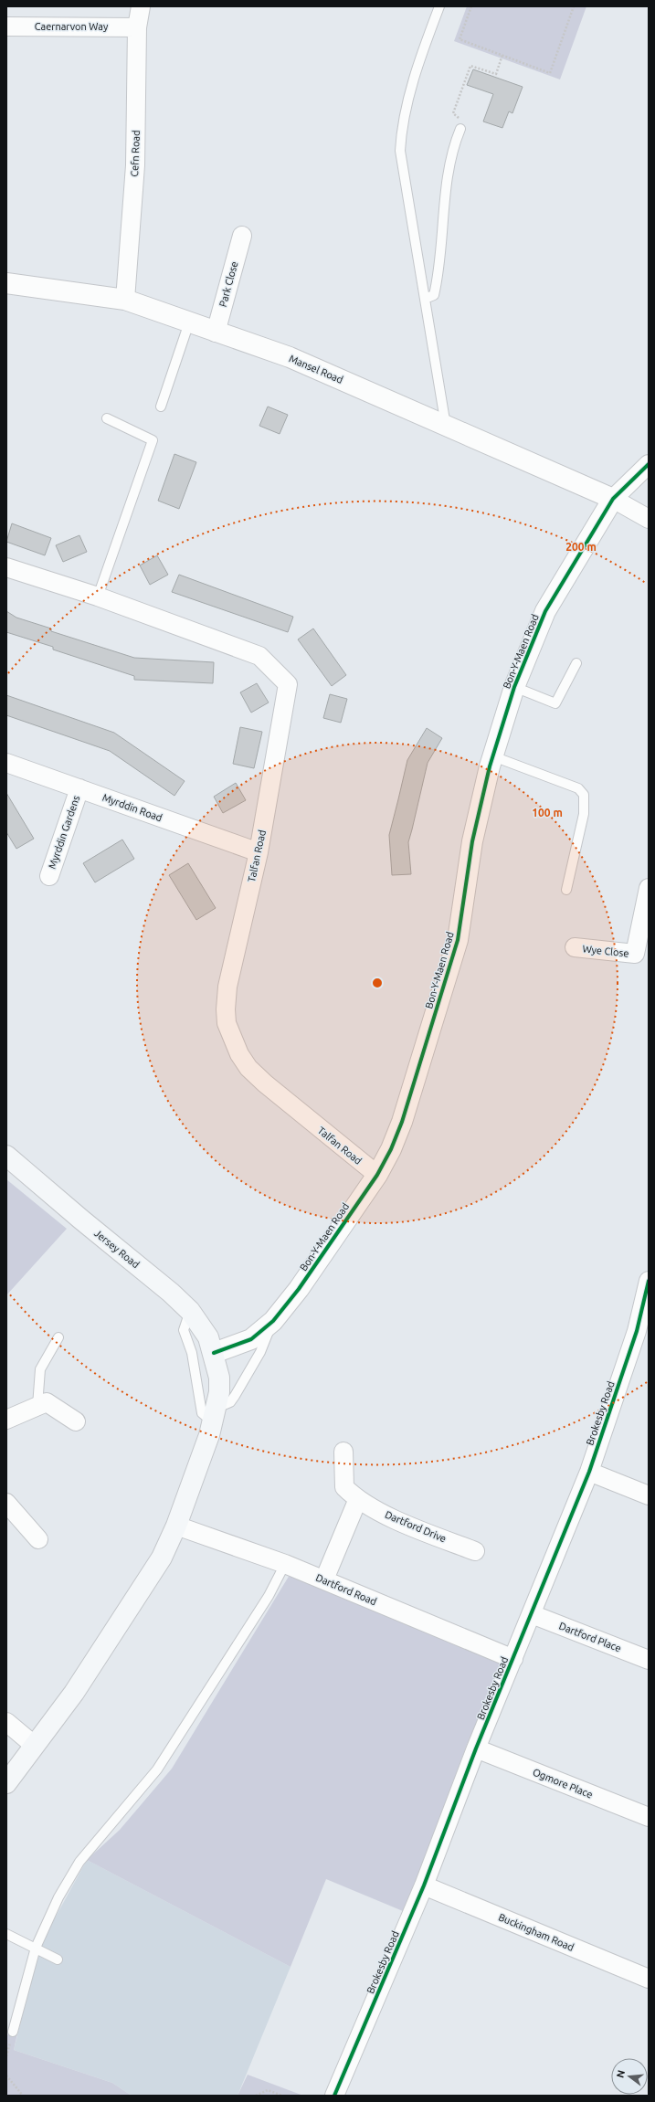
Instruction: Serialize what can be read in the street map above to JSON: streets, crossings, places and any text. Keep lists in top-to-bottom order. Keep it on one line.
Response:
{"streets":{"main road":["Jersey Road"],"street":["Caernarvon Way","Cefn Road","Park Close","Mansel Road","Bon-Y-Maen Road","Myrddin Road","Myrddin Gardens","Talfan Road","Wye Close","Brokesby Road","Dartford Drive","Dartford Road","Dartford Place","Ogmore Place","Buckingham Road"]},"crossings":[["Caernarvon Way","Cefn Road"],["Cefn Road","Mansel Road"],["Park Close","Mansel Road"],["Mansel Road","Bon-Y-Maen Road"],["Bon-Y-Maen Road","Talfan Road"],["Bon-Y-Maen Road","Jersey Road"],["Myrddin Road","Myrddin Gardens"],["Myrddin Road","Talfan Road"],["Jersey Road","Dartford Road"],["Brokesby Road","Dartford Road"],["Brokesby Road","Dartford Place"],["Brokesby Road","Ogmore Place"],["Brokesby Road","Buckingham Road"]],"north":"left","rings":["200 m","100 m"]}
